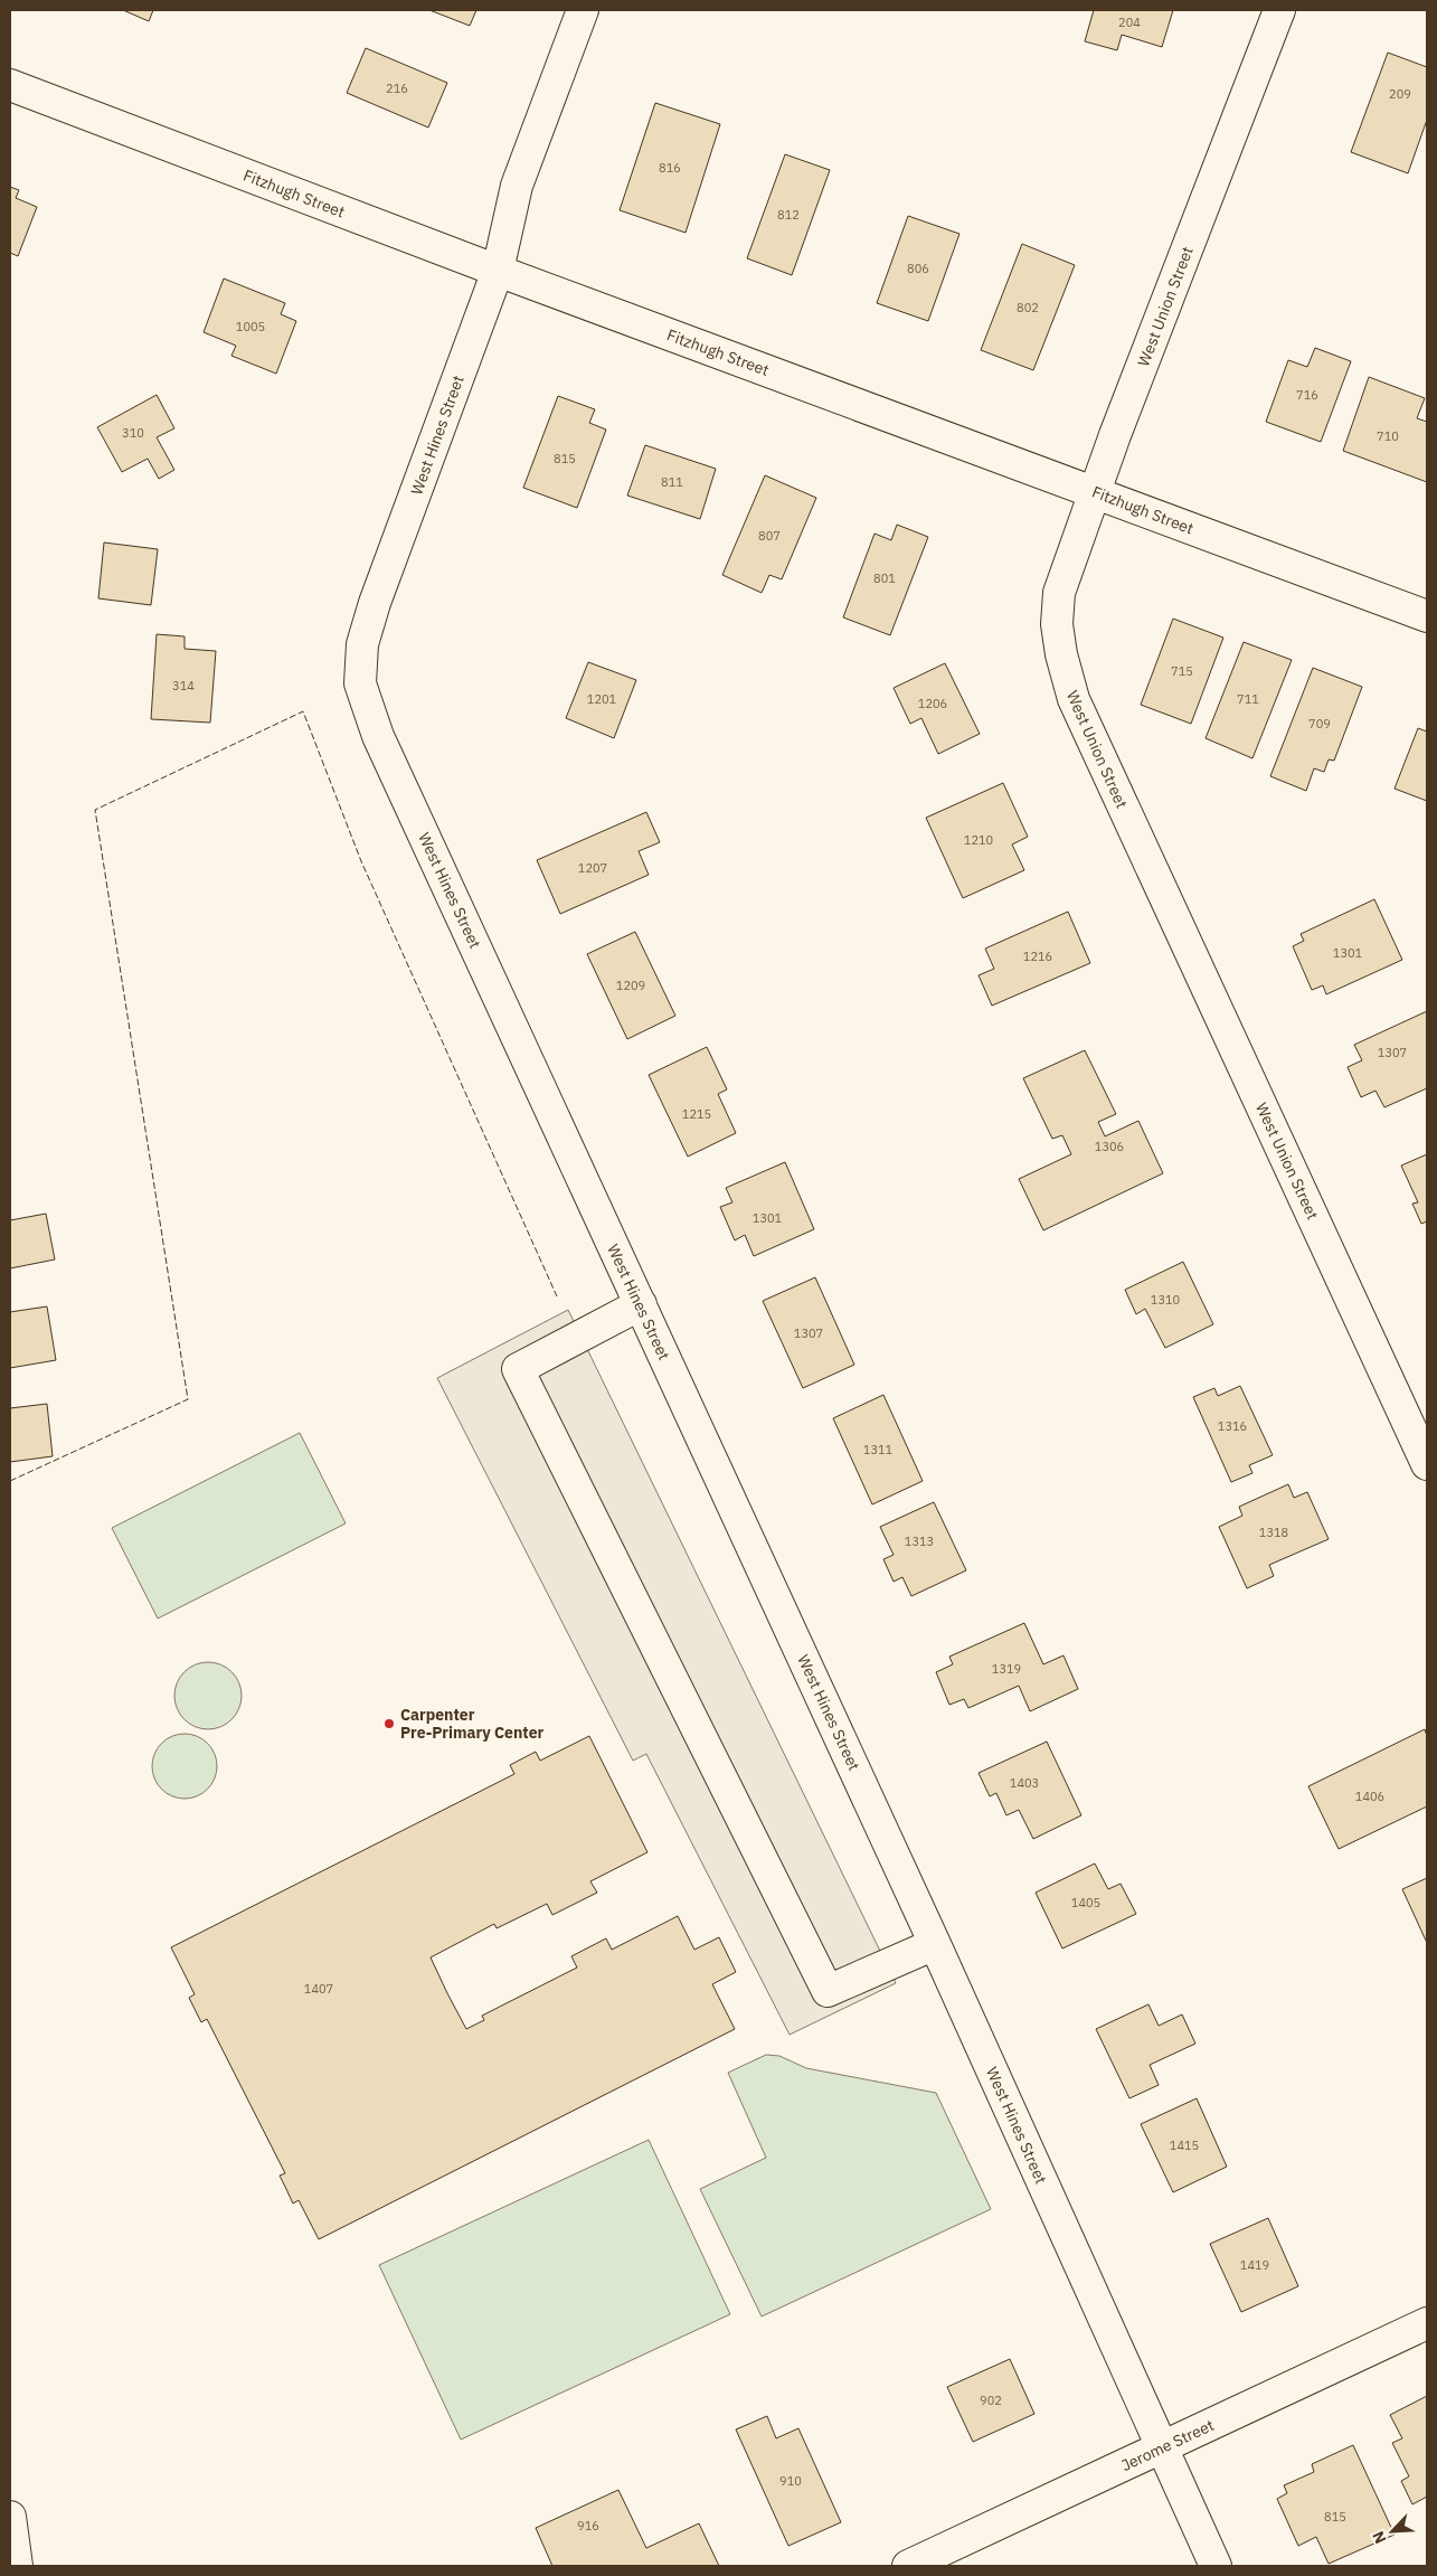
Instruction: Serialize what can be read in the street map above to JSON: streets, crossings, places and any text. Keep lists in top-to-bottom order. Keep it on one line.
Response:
{"streets":{"street":["Fitzhugh Street","West Union Street","West Hines Street","Jerome Street"]},"crossings":[["Fitzhugh Street","West Union Street"],["Fitzhugh Street","West Hines Street"],["West Hines Street","Jerome Street"]],"places":["Carpenter Pre-Primary Center"],"house_numbers":["204","216","209","816","812","806","802","1005","716","310","710","815","811","807","801","715","314","1201","711","1206","709","1210","1207","1301","1216","1209","1307","1215","1306","1301","1310","1307","1316","1311","1318","1313","1319","1403","1406","1405","1407","1415","1419","902","910","815","916"],"north":"bottom left"}
